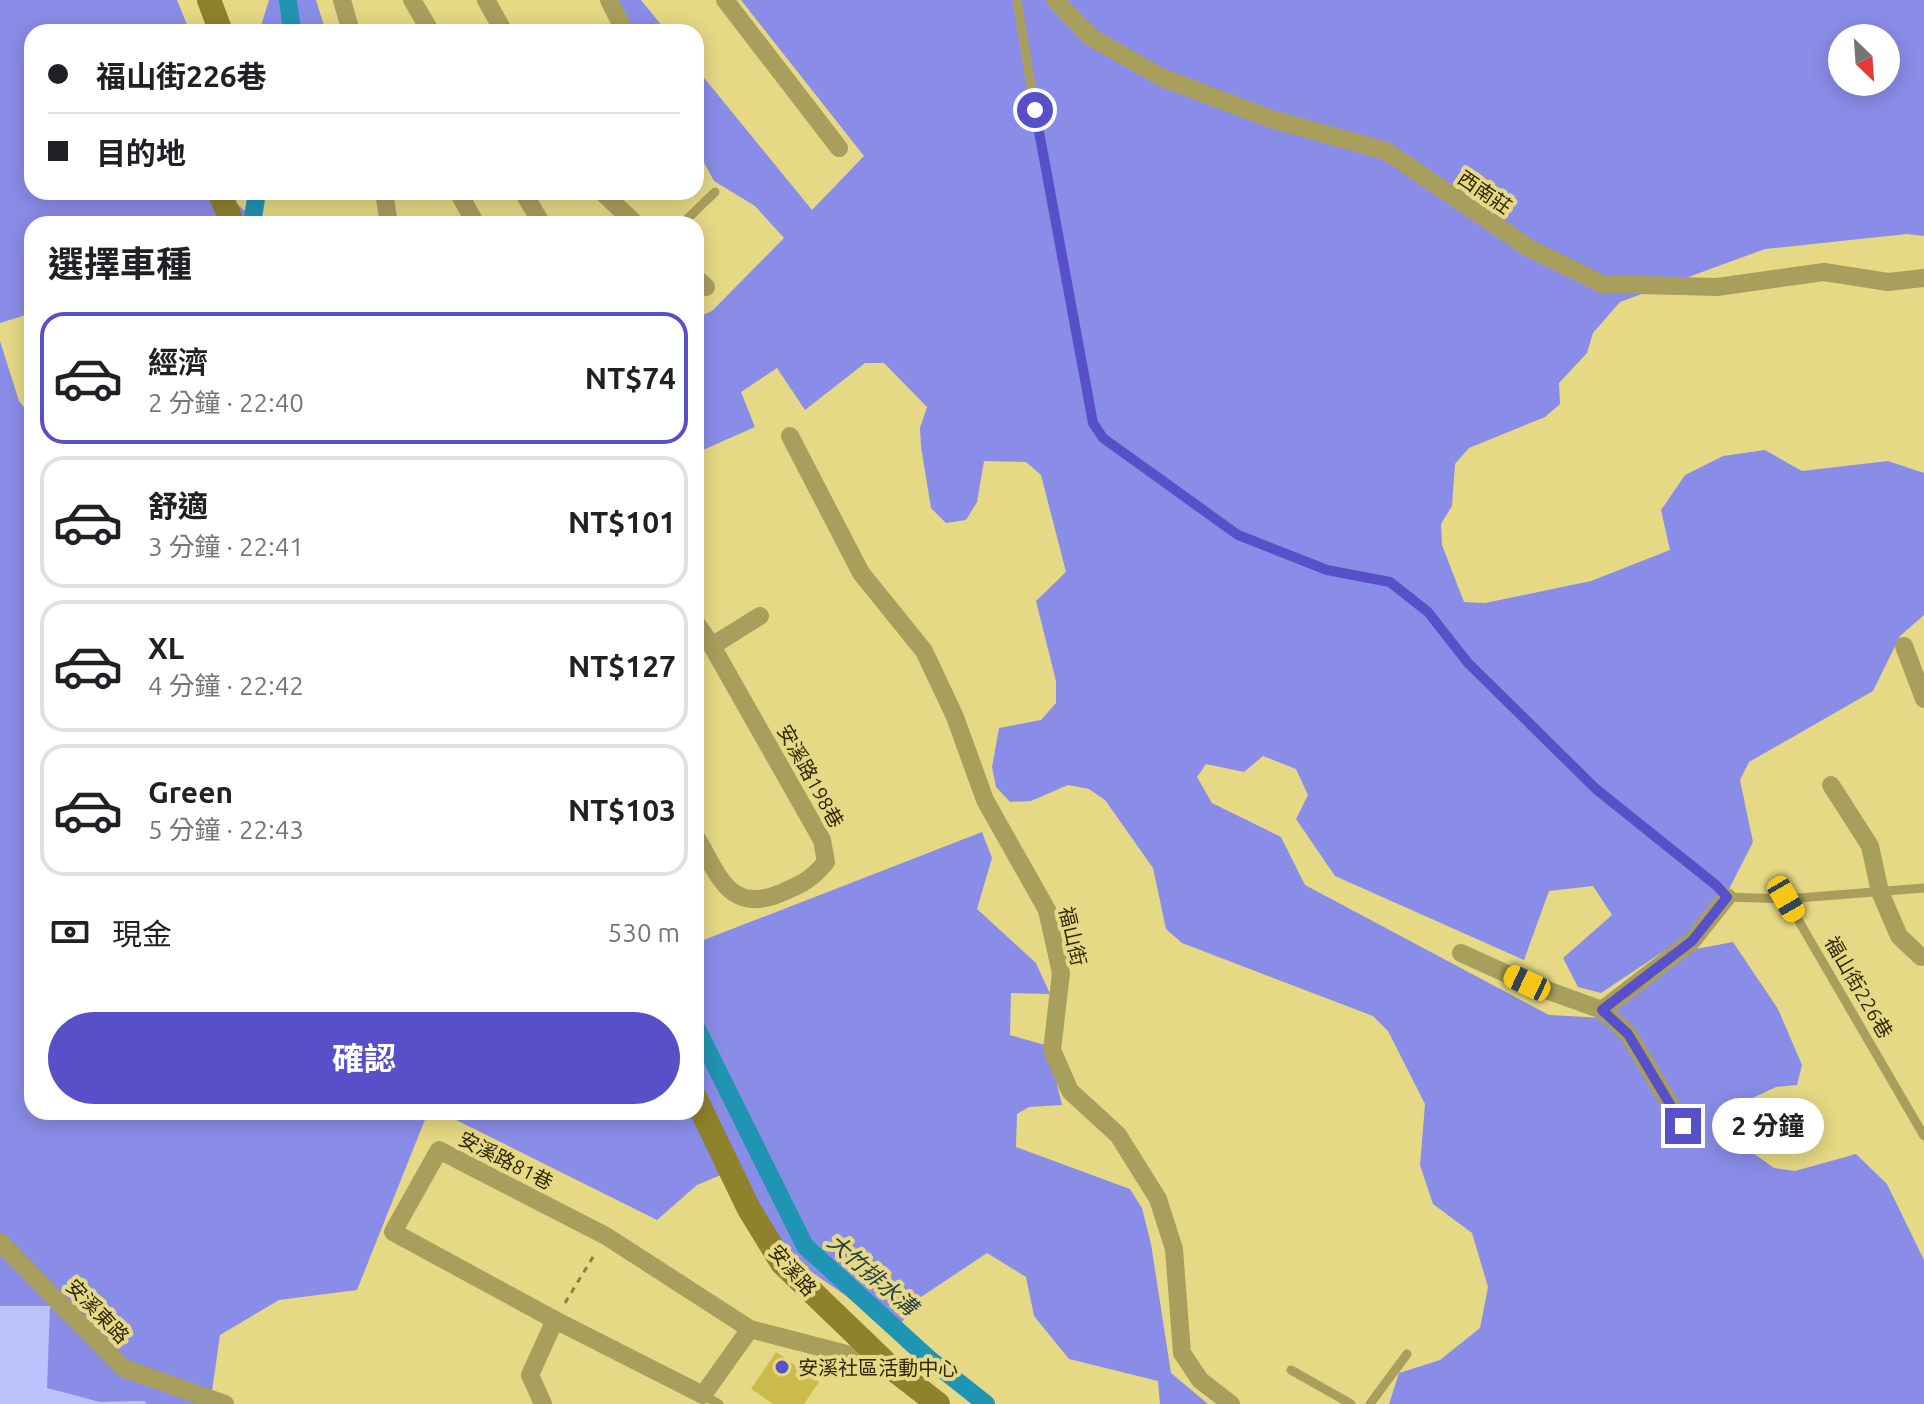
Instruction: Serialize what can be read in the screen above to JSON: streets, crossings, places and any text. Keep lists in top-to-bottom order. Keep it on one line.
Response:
{"streets":{"street":["西南莊","安溪路198巷","福山街","安溪路81巷","安溪路","安溪東路"],"lane":["福山街226巷"]},"crossings":[["安溪路81巷","安溪路"]],"water":["大竹排水溝"],"places":["安溪社區活動中心"],"north":"bottom right","page":{"banner":["福山街226巷","目的地"],"heading":"選擇車種","list":[{"name":"經濟","note":"2 分鐘 · 22:40","value":"NT$74"},{"name":"舒適","note":"3 分鐘 · 22:41","value":"NT$101"},{"name":"XL","note":"4 分鐘 · 22:42","value":"NT$127"},{"name":"Green","note":"5 分鐘 · 22:43","value":"NT$103"}],"pay":["現金","530 m"],"buttons":"確認","bubble":"2 分鐘"}}
